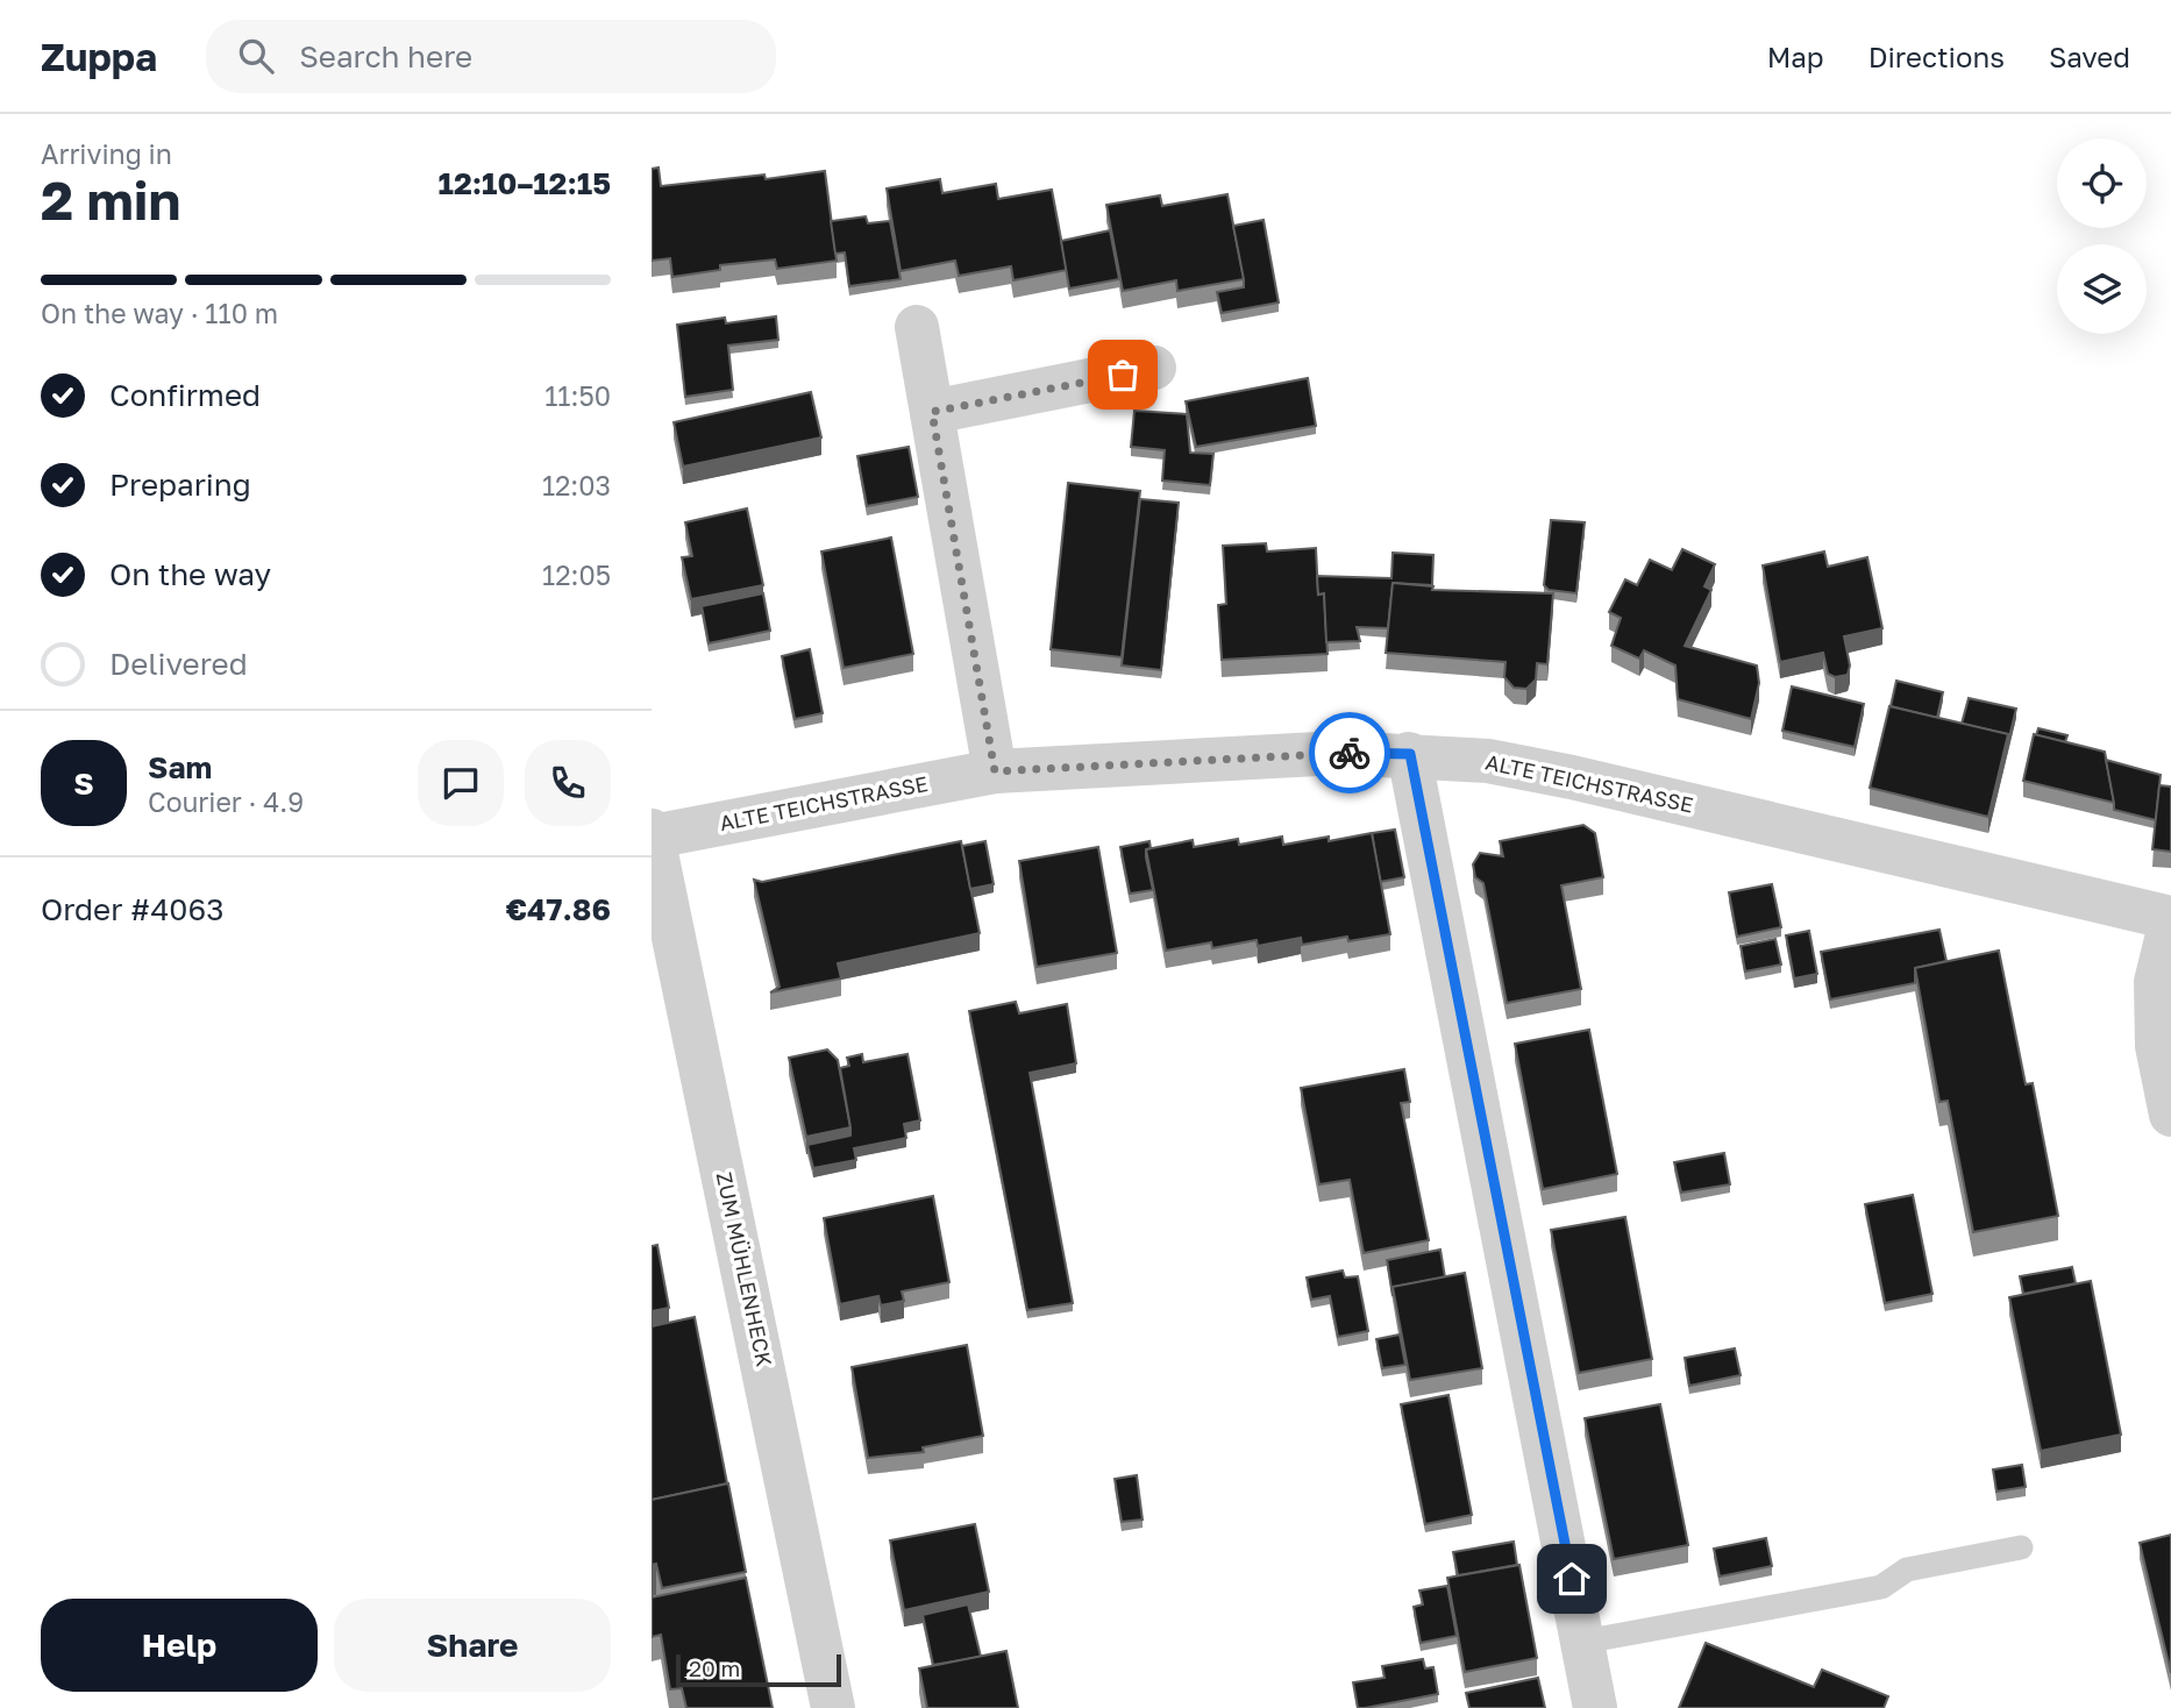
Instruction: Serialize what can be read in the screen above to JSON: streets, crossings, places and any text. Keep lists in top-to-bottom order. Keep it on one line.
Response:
{"streets":{"street":["ALTE TEICHSTRASSE","ZUM MÜHLENHECK"]},"crossings":[["ALTE TEICHSTRASSE","ZUM MÜHLENHECK"]],"scale_bar":"20 m","page":{"header":"Zuppa","search":"Search here","nav":["Map","Directions","Saved"],"heading":["2 min","Arriving in","12:10–12:15"],"panel":["Sam","Courier · 4.9","Order #4063","€47.86"],"bar":"On the way · 110 m","list":[["Confirmed","11:50"],["Preparing","12:03"],["On the way","12:05"],"Delivered"],"round":"S","buttons":["Help","Share"],"scale":"20 m"}}
